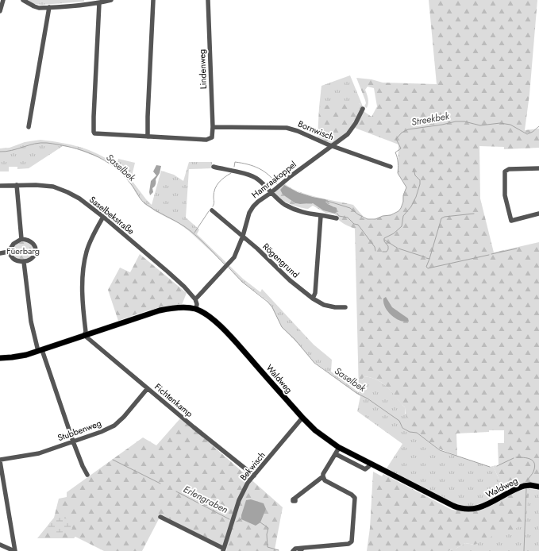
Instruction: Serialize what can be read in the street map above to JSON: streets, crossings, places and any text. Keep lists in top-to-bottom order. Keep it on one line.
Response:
{"streets":{"main road":["Waldweg"],"street":["Lindenweg","Bornwisch","Hamraakoppel","Saselbekstraße","Rögengrund","Fichtenkamp","Stubbenweg","Bekwisch"]},"crossings":[["Lindenweg","Bornwisch"],["Bornwisch","Hamraakoppel"],["Hamraakoppel","Saselbekstraße"],["Hamraakoppel","Rögengrund"],["Waldweg","Fichtenkamp"],["Waldweg","Bekwisch"],["Fichtenkamp","Stubbenweg"],["Fichtenkamp","Bekwisch"]],"water":["Streekbek","Saselbek","Erlengraben"],"parks":["Füerbarg"]}
